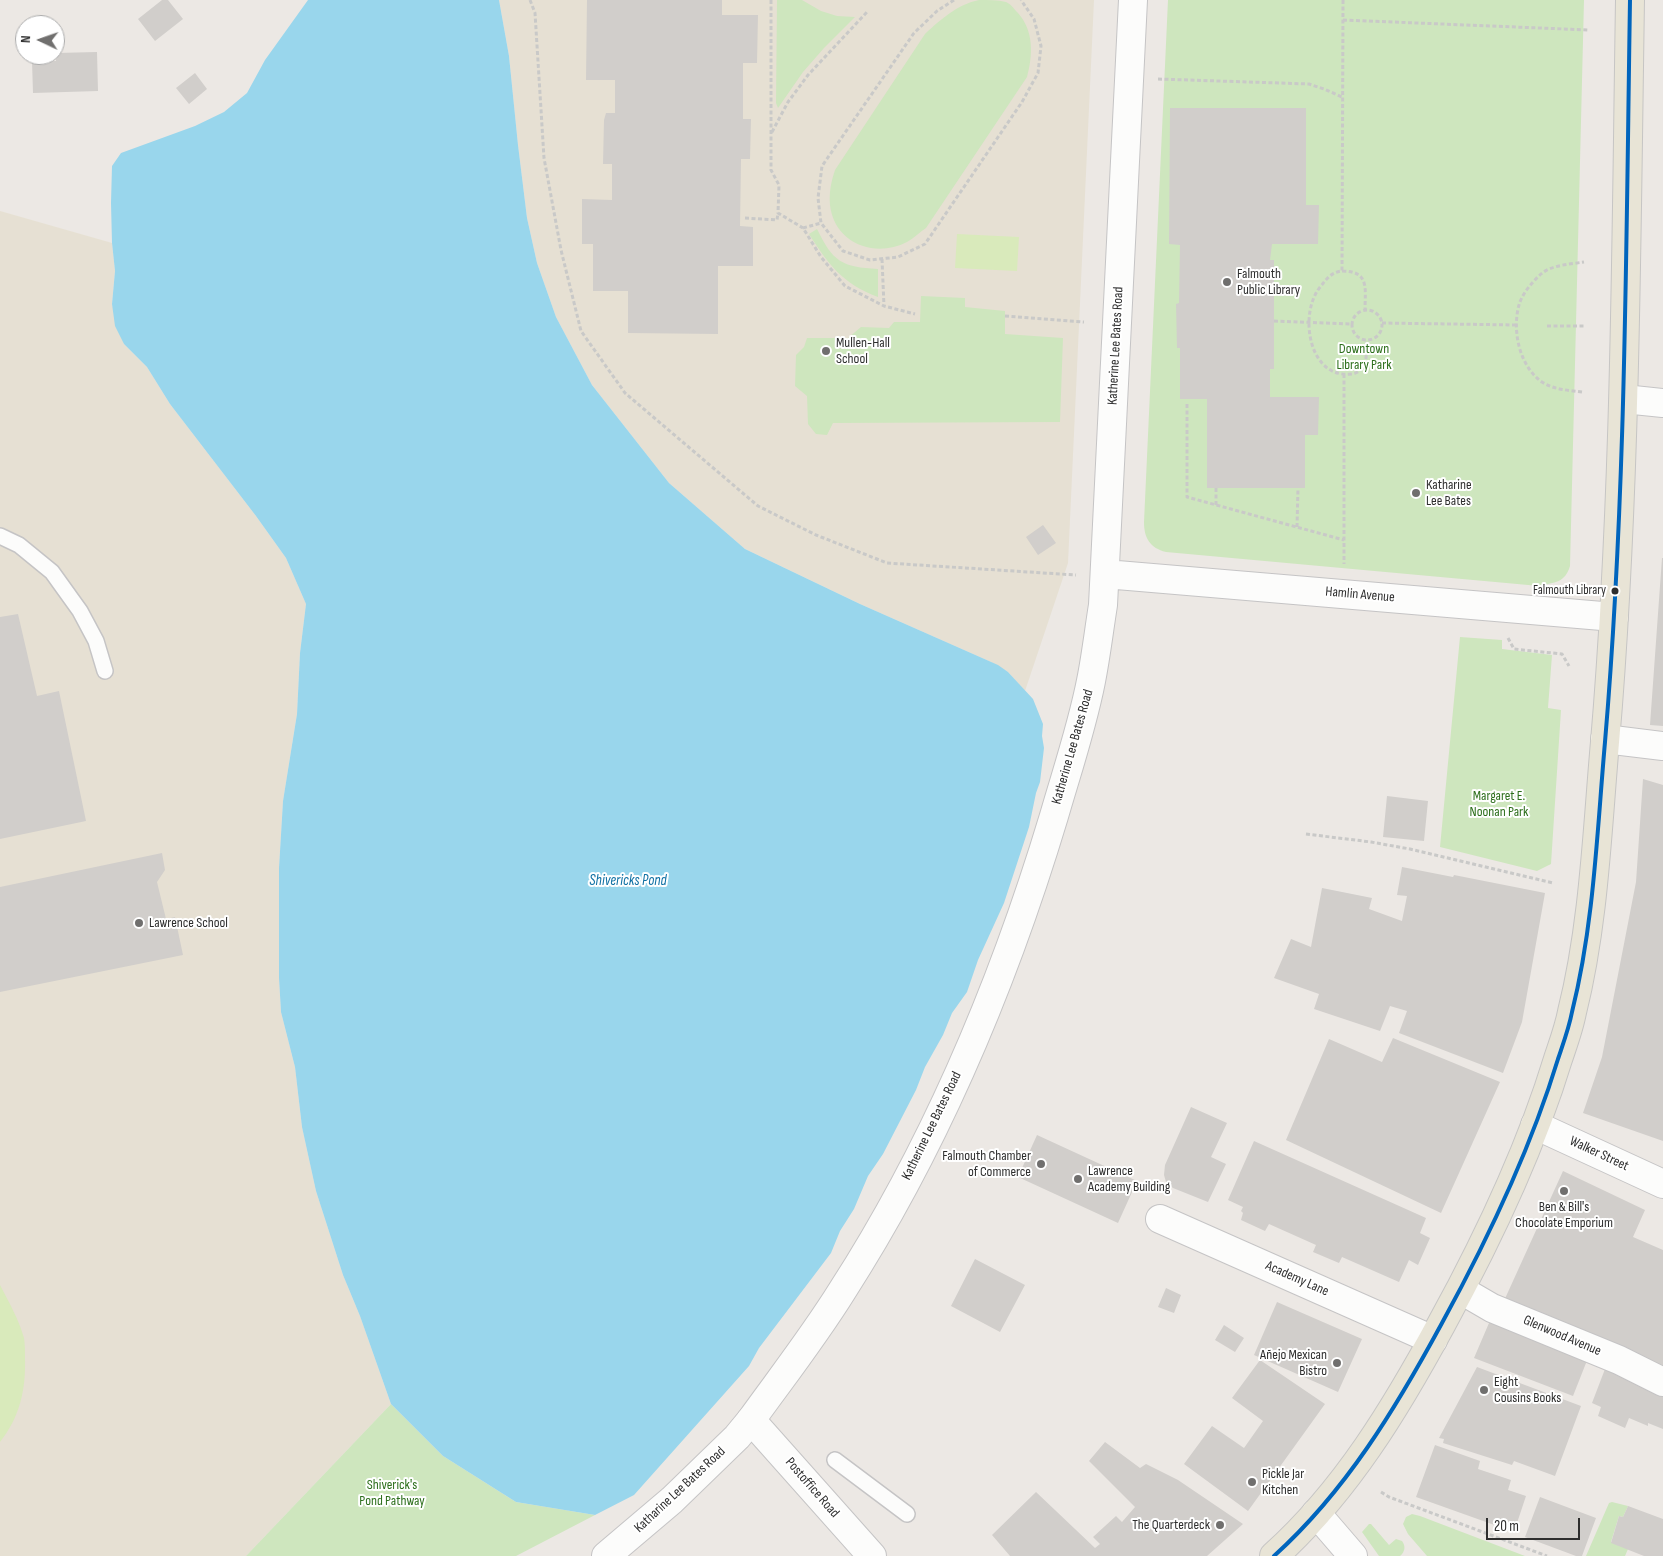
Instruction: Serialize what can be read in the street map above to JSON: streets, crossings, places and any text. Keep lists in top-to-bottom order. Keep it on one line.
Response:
{"streets":{"street":["Katherine Lee Bates Road","Hamlin Avenue","Walker Street","Academy Lane","Glenwood Avenue","Postoffice Road","Katharine Lee Bates Road"]},"crossings":[["Katherine Lee Bates Road","Hamlin Avenue"],["Katherine Lee Bates Road","Postoffice Road"],["Katherine Lee Bates Road","Katharine Lee Bates Road"],["Postoffice Road","Katharine Lee Bates Road"]],"water":["Shivericks Pond"],"parks":["Downtown Library Park","Margaret E. Noonan Park","Shiverick's Pond Pathway"],"places":["Falmouth Public Library","Mullen-Hall School","Katharine Lee Bates","Falmouth Library","Lawrence School","Falmouth Chamber of Commerce","Lawrence Academy Building","Ben & Bill's Chocolate Emporium","Añejo Mexican Bistro","Eight Cousins Books","Pickle Jar Kitchen","The Quarterdeck"],"scale_bar":"20 m","north":"left"}
